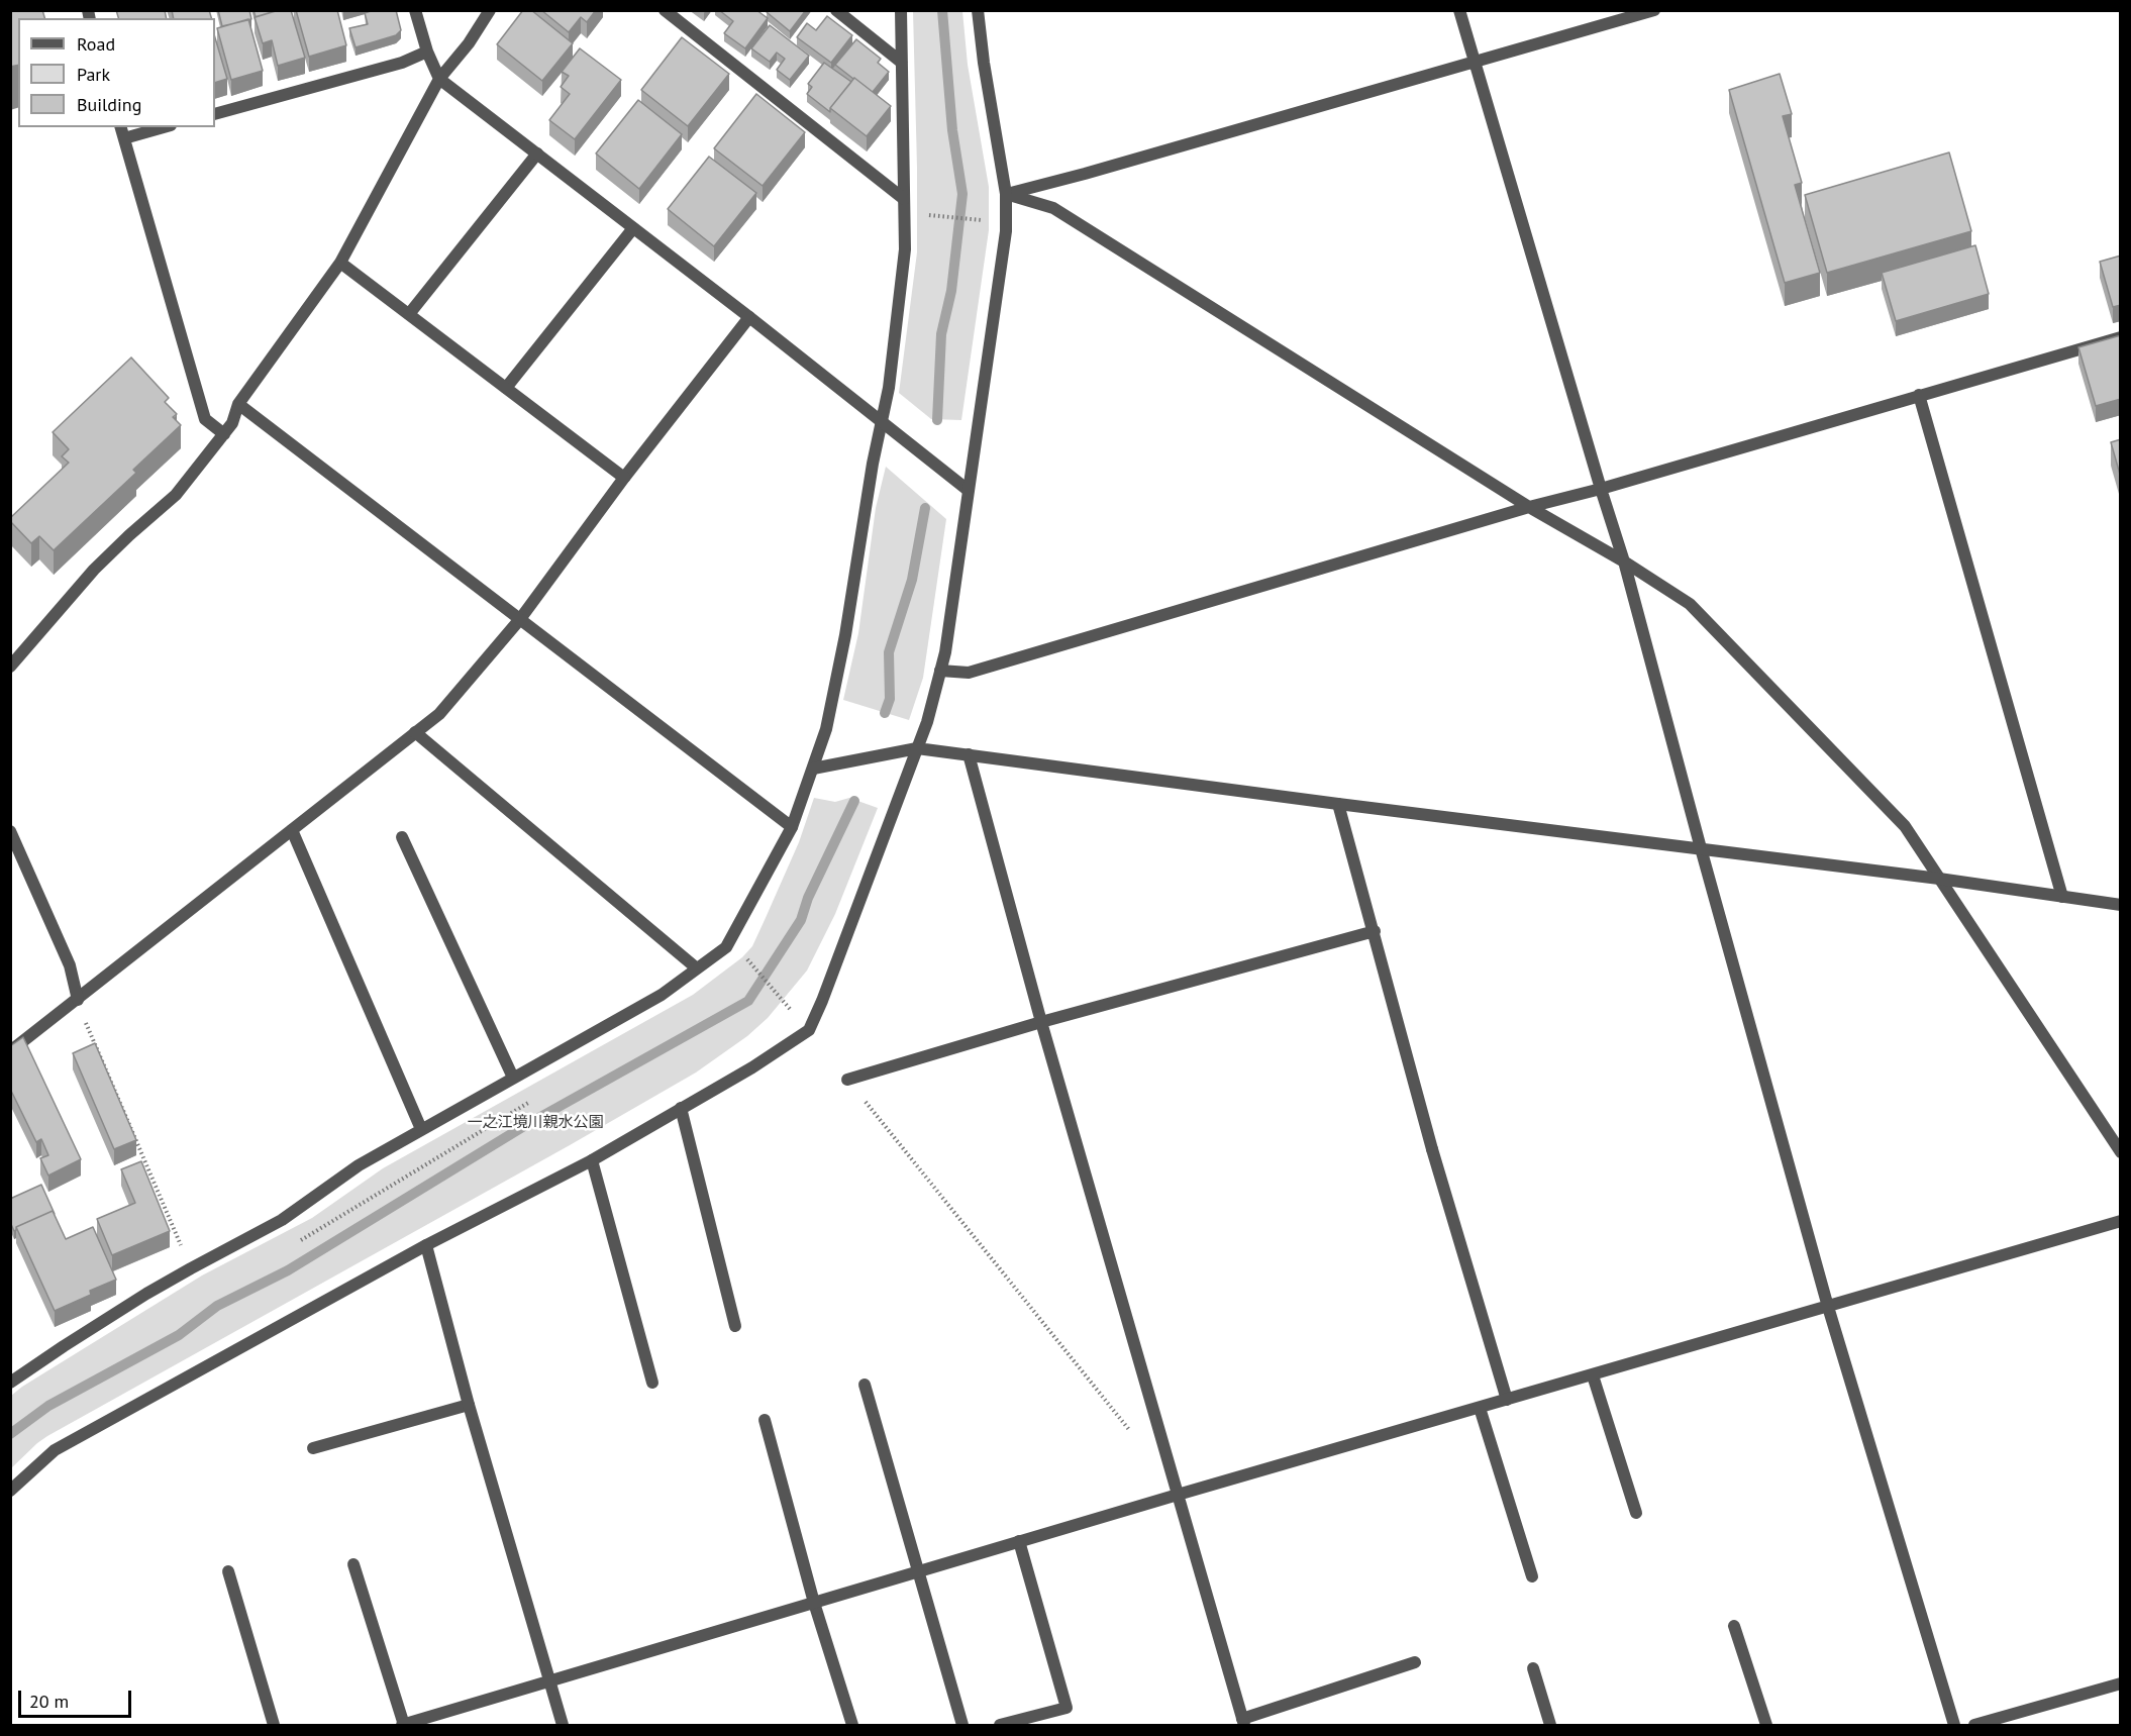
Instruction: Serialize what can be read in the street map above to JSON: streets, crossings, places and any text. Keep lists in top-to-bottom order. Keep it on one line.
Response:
{"parks":["一之江境川親水公園"],"legend":["Road","Park","Building"],"scale_bar":"20 m"}
